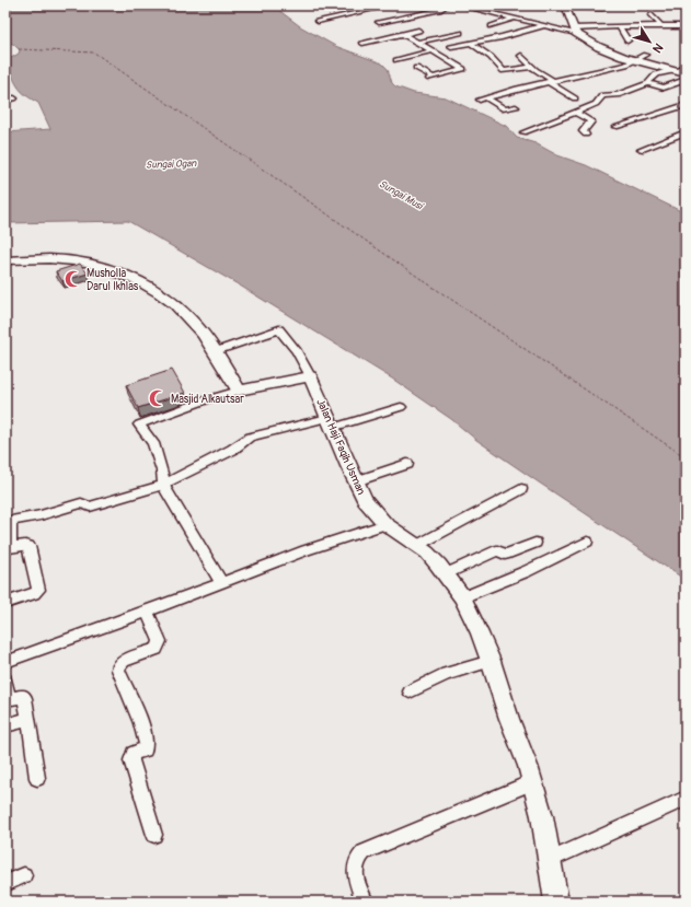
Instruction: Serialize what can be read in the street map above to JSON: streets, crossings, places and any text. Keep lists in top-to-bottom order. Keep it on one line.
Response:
{"streets":{"street":["Jalan Haji Faqih Usman"]},"water":["Sungai Ogan","Sungai Musi"],"places":{"mosque":["Musholla Darul Ikhlas","Masjid Alkautsar"]},"north":"bottom right"}
